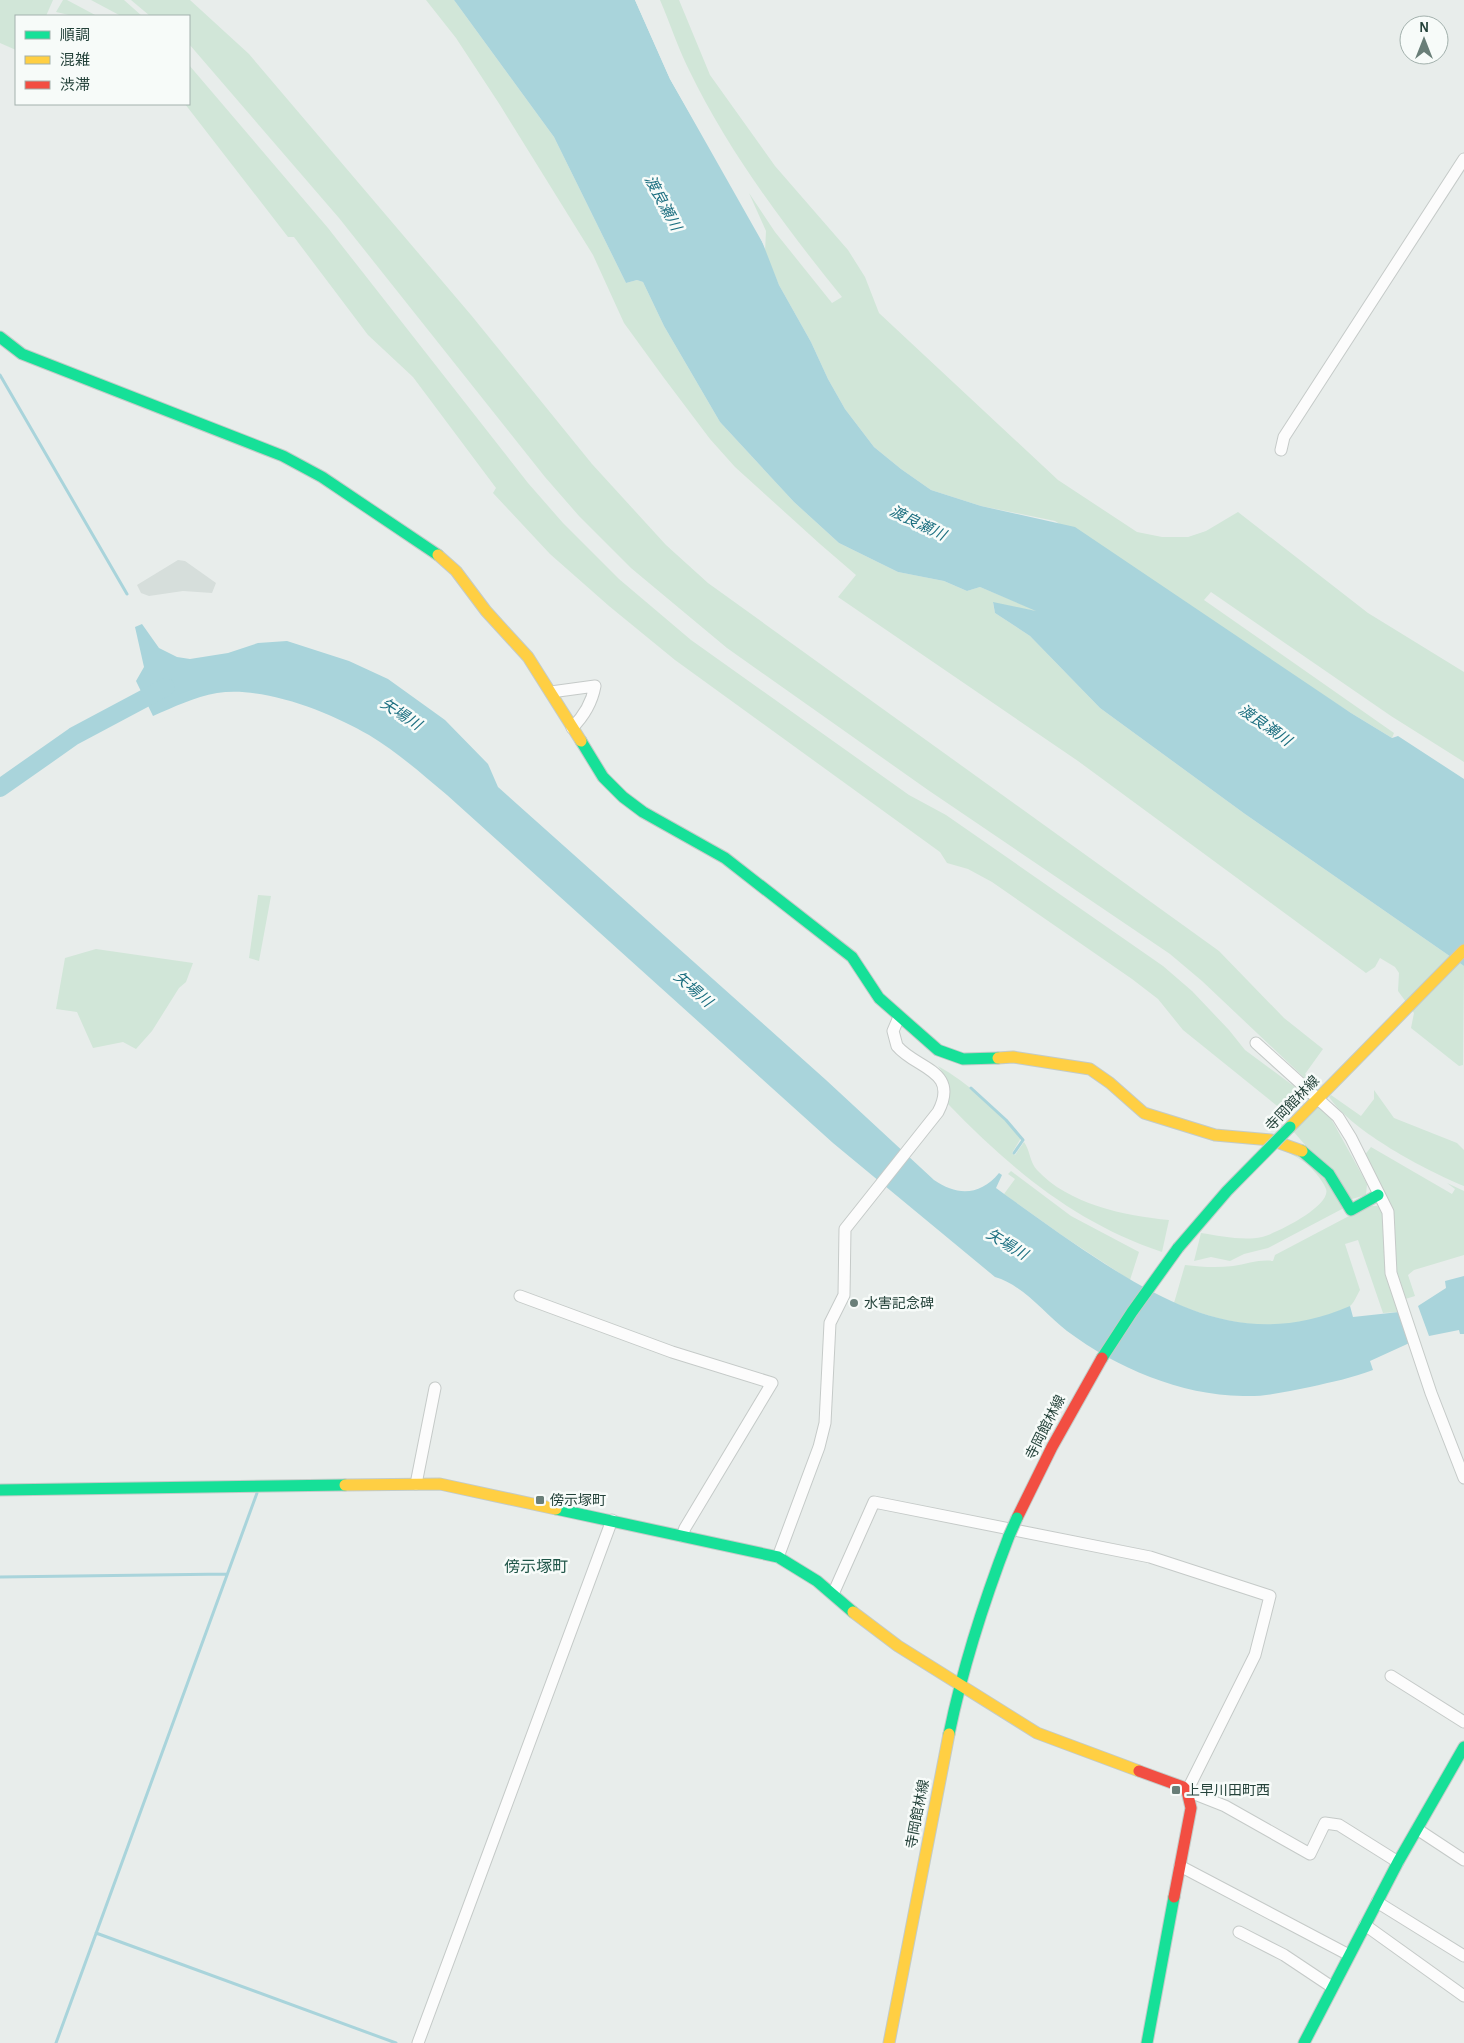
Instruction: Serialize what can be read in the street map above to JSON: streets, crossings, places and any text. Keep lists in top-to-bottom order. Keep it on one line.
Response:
{"streets":{"street":["寺岡館林線"]},"districts":["傍示塚町"],"water":["渡良瀬川","矢場川"],"places":{"other":["水害記念碑"],"transit":["傍示塚町","上早川田町西"]},"legend":["順調","混雑","渋滞"],"north":"top"}
